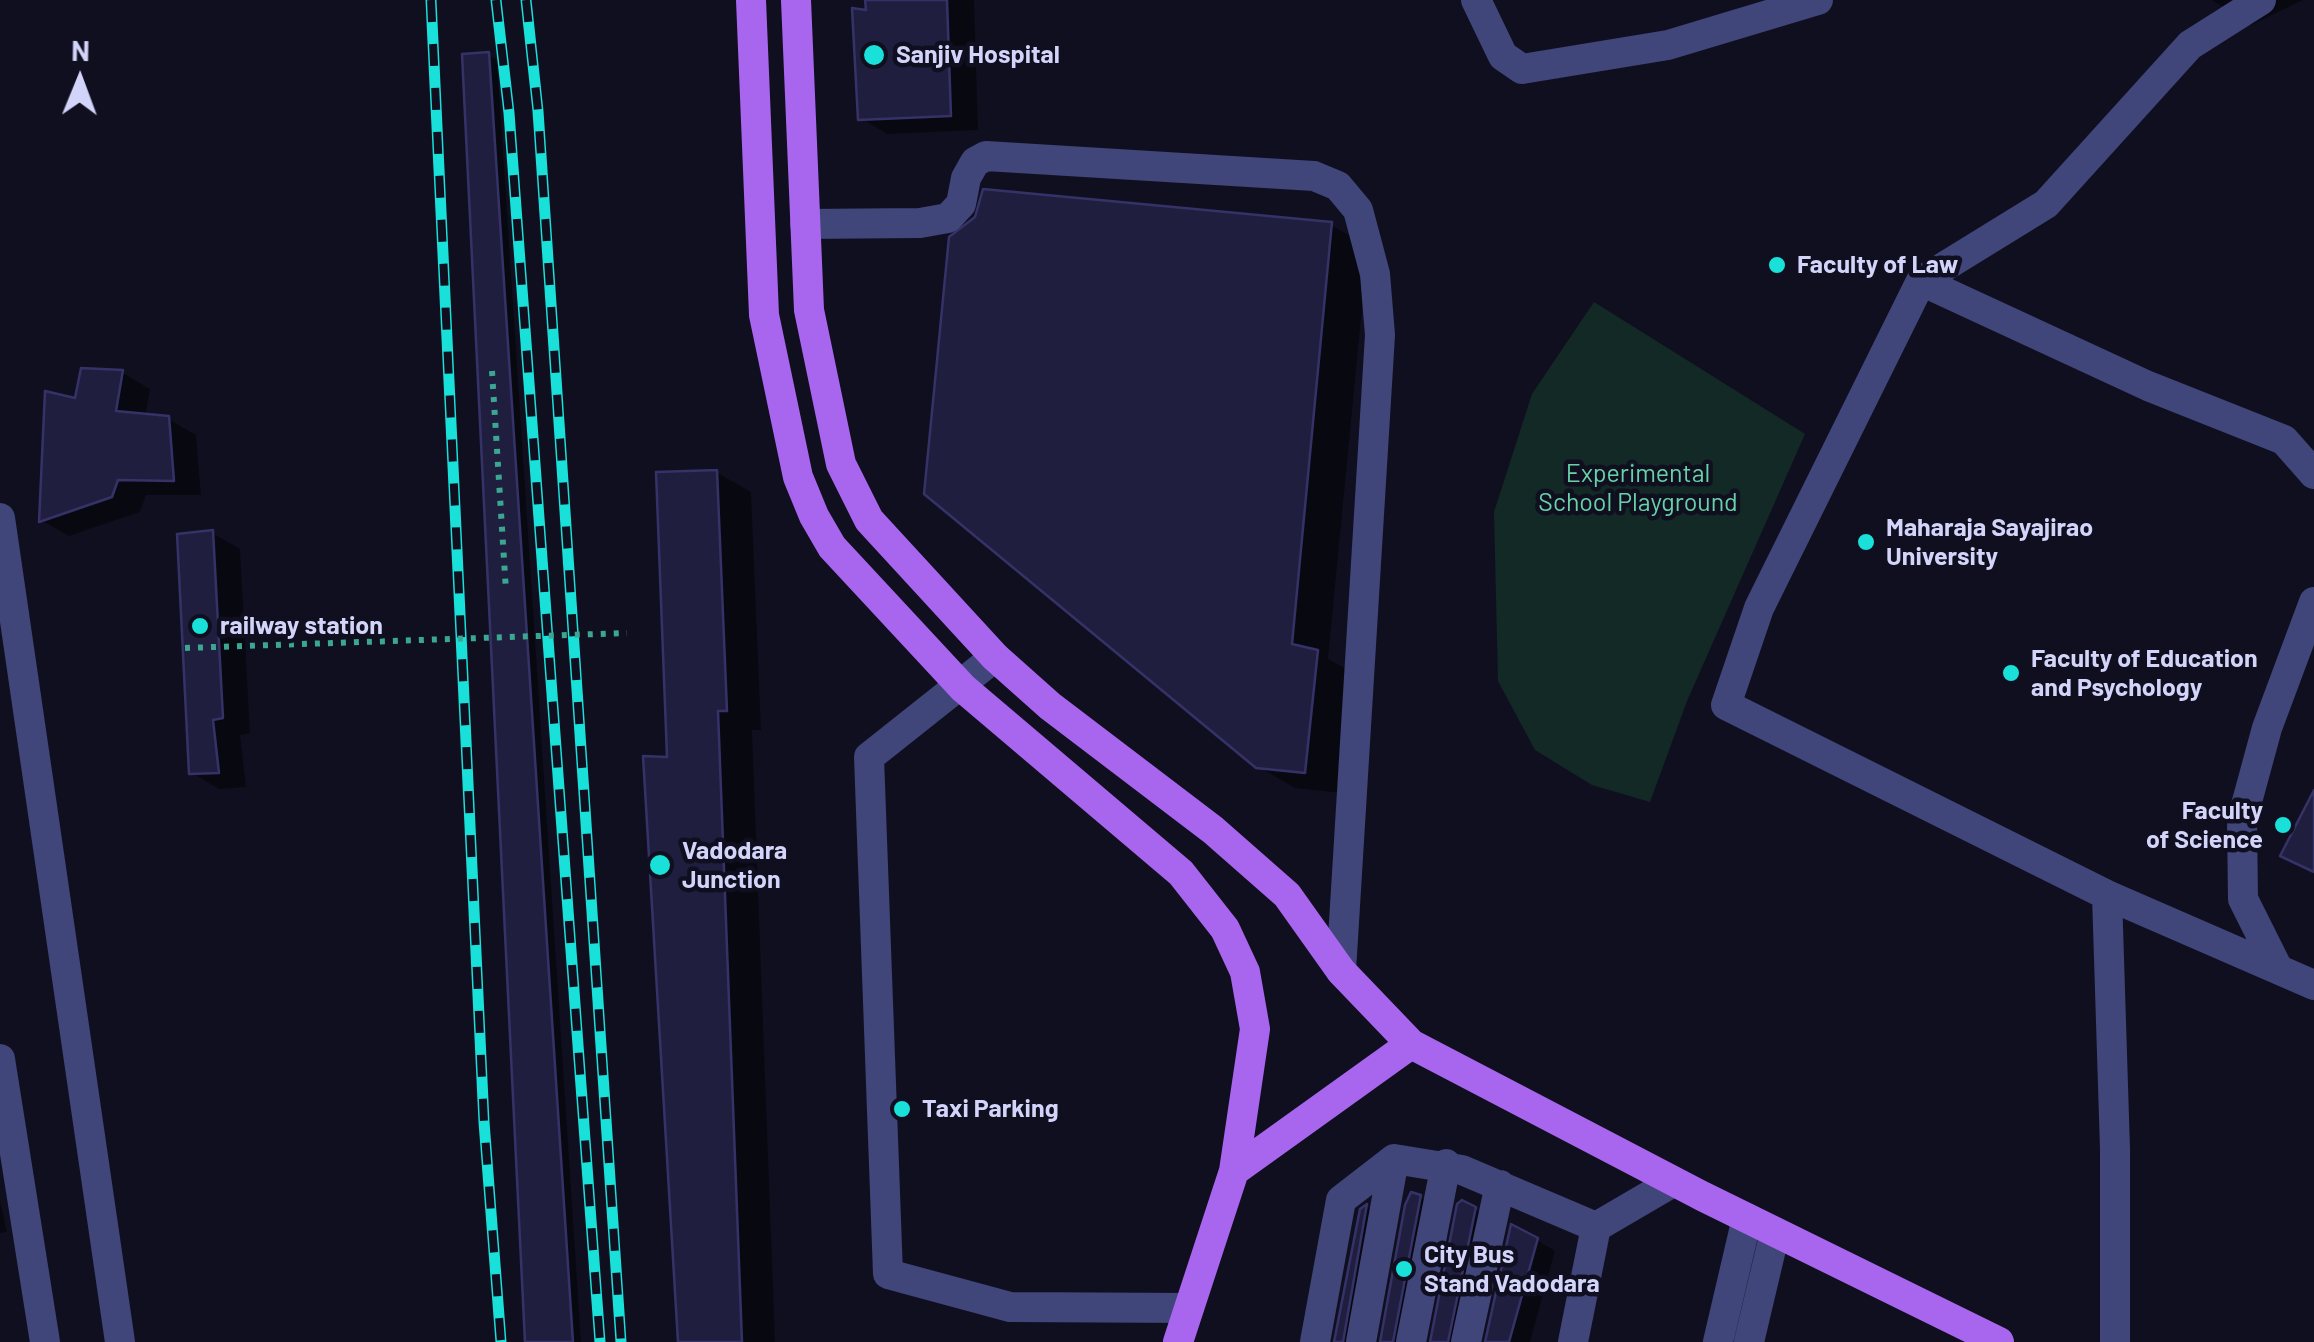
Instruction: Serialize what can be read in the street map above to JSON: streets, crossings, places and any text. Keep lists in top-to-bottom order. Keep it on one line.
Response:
{"parks":["Experimental School Playground"],"places":["Sanjiv Hospital","Faculty of Law","Maharaja Sayajirao University","railway station","Faculty of Education and Psychology","Faculty of Science","Vadodara Junction","Taxi Parking","City Bus Stand Vadodara"],"north":"top"}
